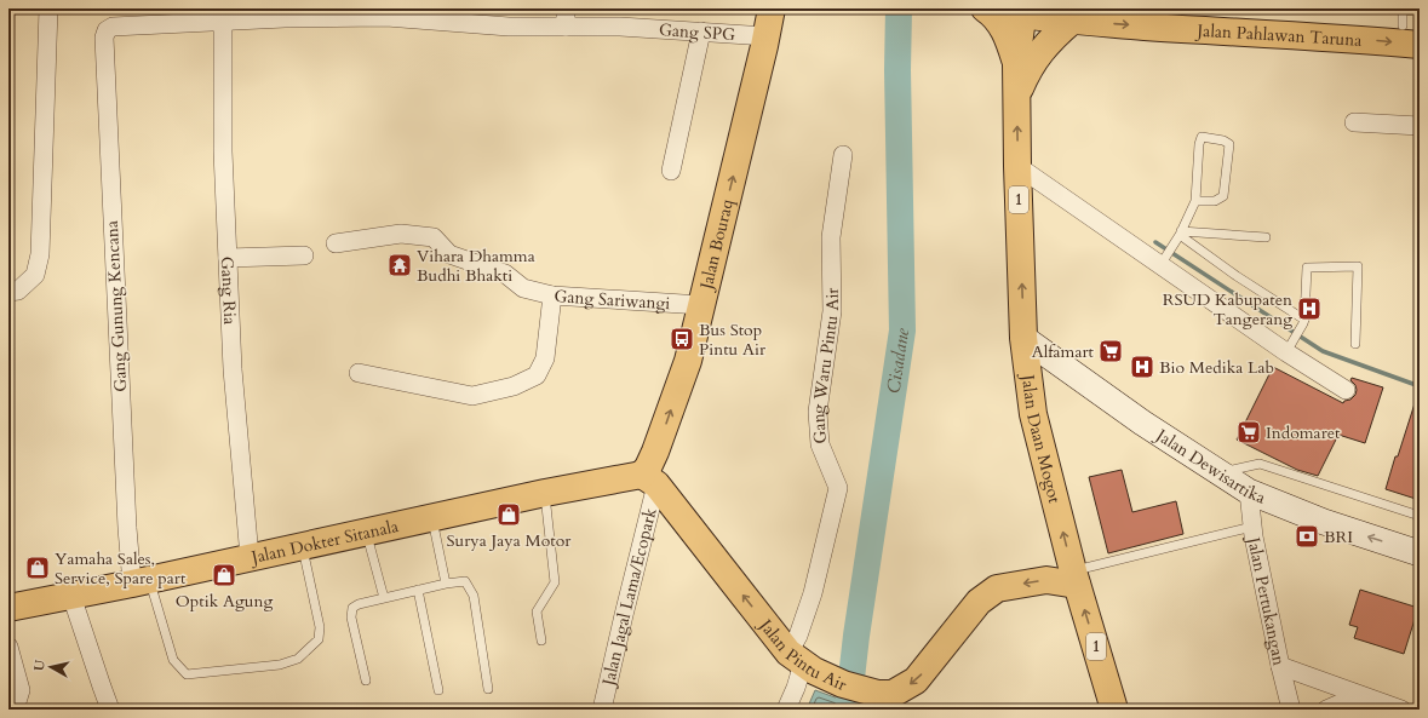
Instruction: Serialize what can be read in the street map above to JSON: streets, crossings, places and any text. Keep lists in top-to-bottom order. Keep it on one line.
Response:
{"streets":{"main road":["Jalan Pahlawan Taruna","1","Jalan Bouraq","Jalan Daan Mogot","Jalan Dokter Sitanala","Jalan Pintu Air"],"street":["Gang SPG","Gang Ria","Gang Sariwangi","Gang Gunung Kencana","Gang Waru Pintu Air","Jalan Dewisartika","Jalan Jagal Lama/Ecopark","Jalan Pertukangan"]},"crossings":[["Gang SPG","Jalan Bouraq"],["Gang SPG","Gang Ria"],["Gang SPG","Gang Gunung Kencana"],["Jalan Pahlawan Taruna","Jalan Daan Mogot"],["Jalan Bouraq","Gang Sariwangi"],["Jalan Bouraq","Jalan Dokter Sitanala"],["Jalan Bouraq","Jalan Jagal Lama/Ecopark"],["Jalan Bouraq","Jalan Pintu Air"],["Gang Ria","Jalan Dokter Sitanala"],["Gang Gunung Kencana","Jalan Dokter Sitanala"],["Gang Waru Pintu Air","Jalan Pintu Air"],["Jalan Daan Mogot","Jalan Dewisartika"],["Jalan Daan Mogot","Jalan Pintu Air"],["Jalan Dewisartika","Jalan Pertukangan"],["Jalan Dokter Sitanala","Jalan Jagal Lama/Ecopark"],["Jalan Dokter Sitanala","Jalan Pintu Air"],["Jalan Jagal Lama/Ecopark","Jalan Pintu Air"]],"one_way":["Jalan Bouraq","Jalan Daan Mogot"],"water":["Cisadane"],"places":{"temple":["Vihara Dhamma Budhi Bhakti"],"hospital":["RSUD Kabupaten Tangerang","Bio Medika Lab"],"bus stop":["Bus Stop Pintu Air"],"supermarket":["Alfamart","Indomaret"],"shop":["Surya Jaya Motor","Yamaha Sales, Service, Spare part","Optik Agung"],"bank":["BRI"]},"north":"left"}
